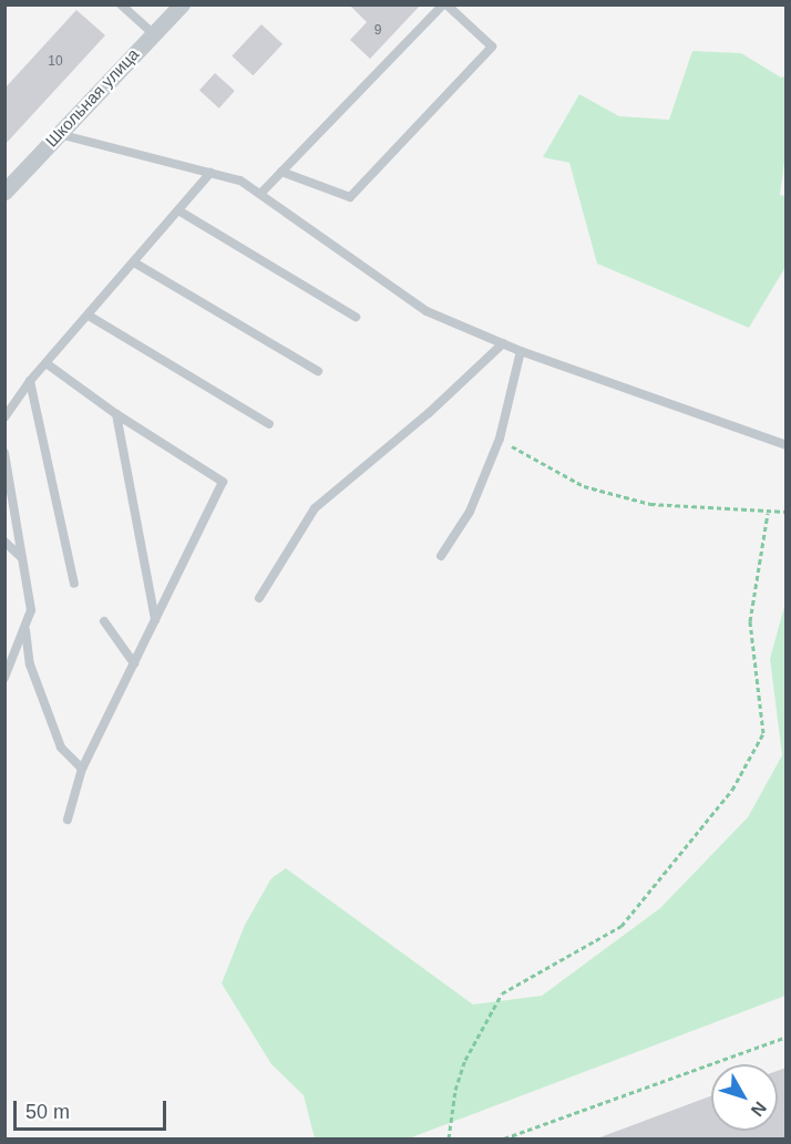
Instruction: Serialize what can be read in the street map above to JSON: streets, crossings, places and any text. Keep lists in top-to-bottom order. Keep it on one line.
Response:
{"streets":{"street":["Школьная улица"]},"house_numbers":["9","10"],"scale_bar":"50 m","north":"bottom right"}
